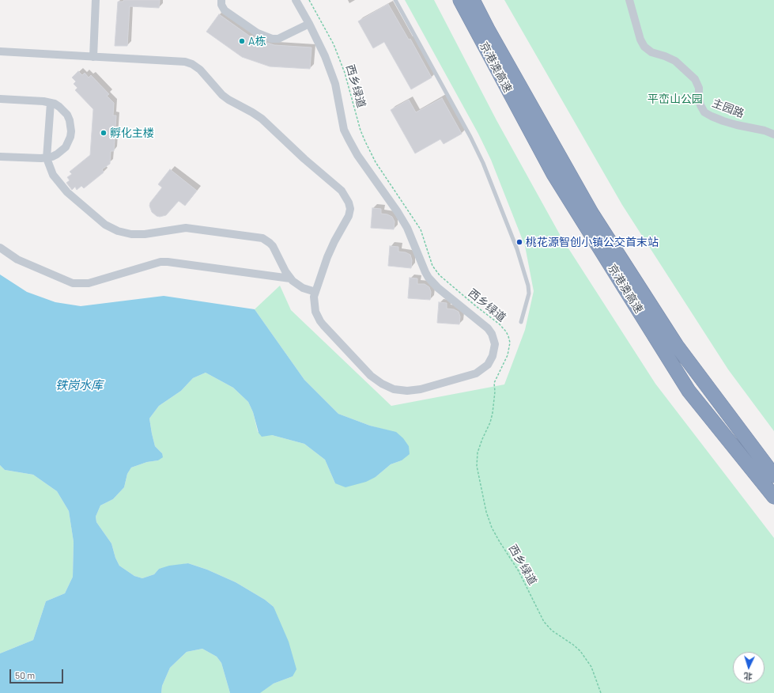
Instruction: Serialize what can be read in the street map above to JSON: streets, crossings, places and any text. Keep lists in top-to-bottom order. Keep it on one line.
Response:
{"streets":{"highway":["京港澳高速"],"street":["主园路"],"path":["西乡绿道"]},"water":["铁岗水库"],"parks":["平峦山公园"],"places":["A栋","孵化主楼","桃花源智创小镇公交首末站"],"scale_bar":"50 m","north":"bottom"}
